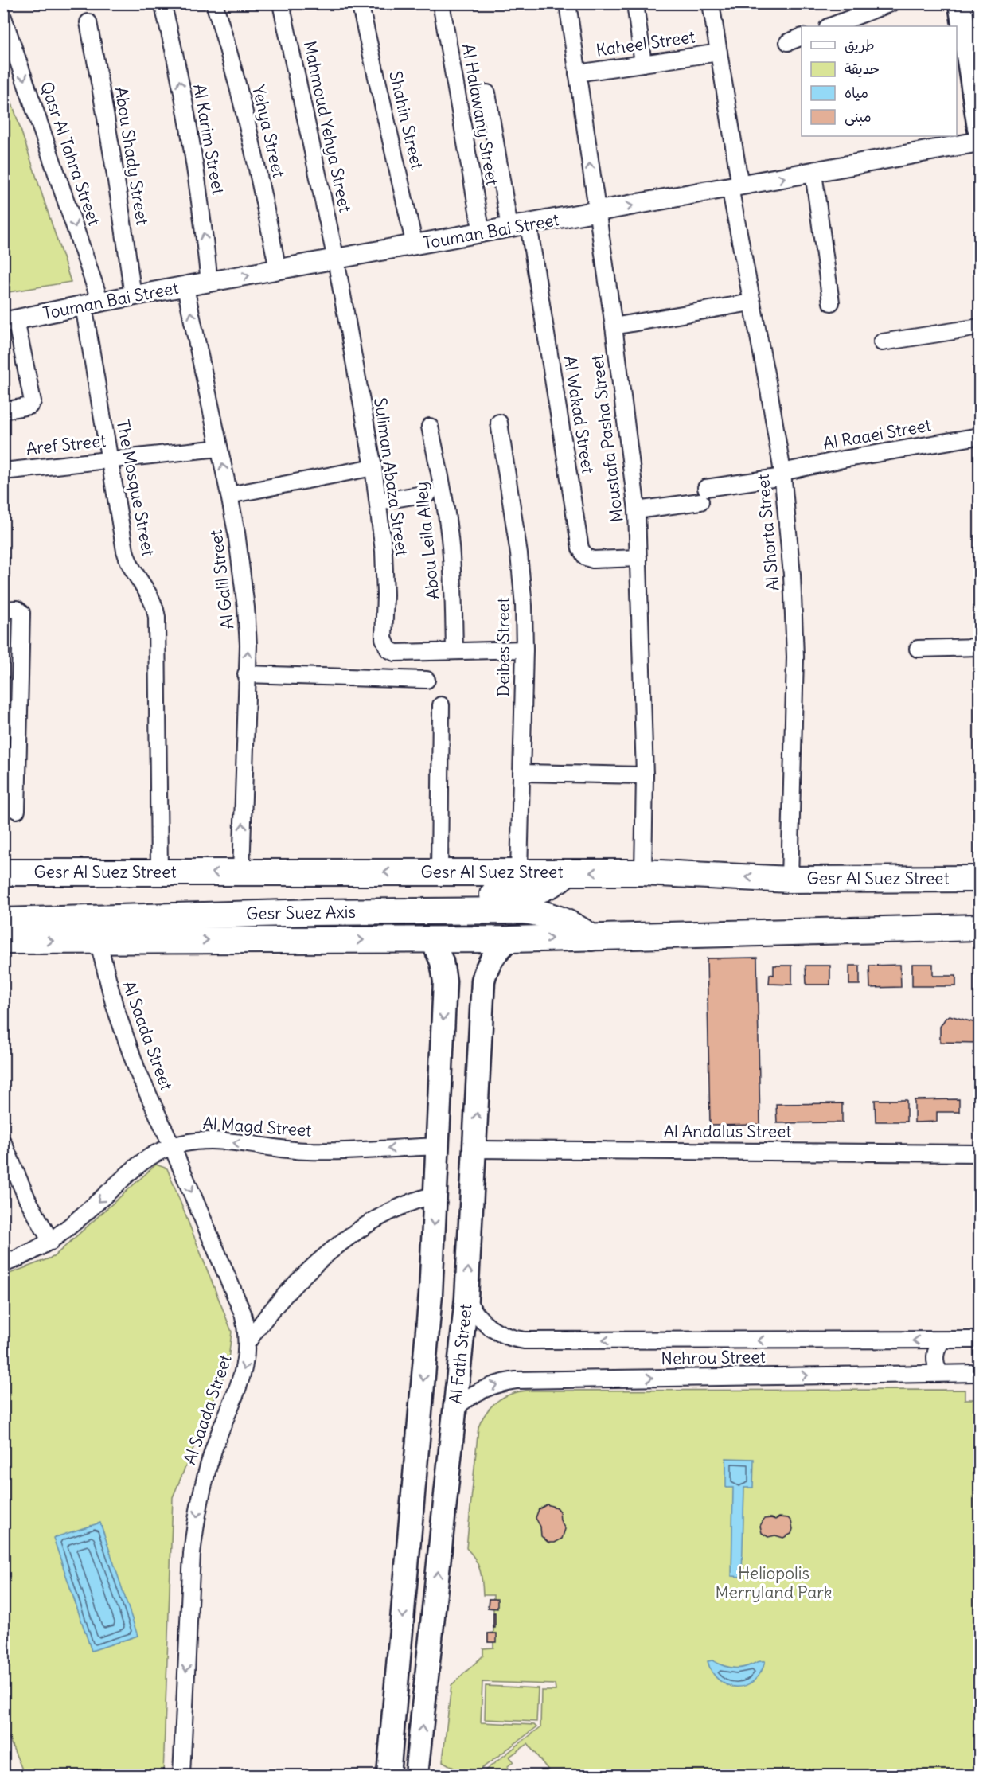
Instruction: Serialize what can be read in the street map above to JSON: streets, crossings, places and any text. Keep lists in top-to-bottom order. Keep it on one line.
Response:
{"streets":{"main road":["Gesr Al Suez Street","Gesr Suez Axis","Al Fath Street"],"street":["Kaheel Street","Al Halawany Street","Shahin Street","Mahmoud Yehya Street","Yehya Street","Al Karim Street","Qasr Al Tahra Street","Abou Shady Street","Touman Bai Street","Al Wakad Street","Al Raaei Street","Moustafa Pasha Street","Aref Street","Suliman Abaza Street","The Mosque Street","Al Shorta Street","Abou Leila Alley","Al Galil Street","Deibes Street","Al Saada Street","Al Magd Street","Al Andalus Street","Nehrou Street"]},"crossings":[["Kaheel Street","Moustafa Pasha Street"],["Kaheel Street","Al Shorta Street"],["Al Halawany Street","Touman Bai Street"],["Shahin Street","Touman Bai Street"],["Mahmoud Yehya Street","Touman Bai Street"],["Mahmoud Yehya Street","Suliman Abaza Street"],["Yehya Street","Touman Bai Street"],["Al Karim Street","Touman Bai Street"],["Qasr Al Tahra Street","Touman Bai Street"],["Qasr Al Tahra Street","The Mosque Street"],["Abou Shady Street","Touman Bai Street"],["Touman Bai Street","Al Wakad Street"],["Touman Bai Street","Moustafa Pasha Street"],["Touman Bai Street","Suliman Abaza Street"],["Touman Bai Street","The Mosque Street"],["Touman Bai Street","Al Shorta Street"],["Touman Bai Street","Al Galil Street"],["Al Wakad Street","Moustafa Pasha Street"],["Al Raaei Street","Moustafa Pasha Street"],["Al Raaei Street","Al Shorta Street"],["Moustafa Pasha Street","Gesr Al Suez Street"],["Aref Street","The Mosque Street"],["Aref Street","Al Galil Street"],["Suliman Abaza Street","Abou Leila Alley"],["Suliman Abaza Street","Deibes Street"],["The Mosque Street","Gesr Al Suez Street"],["Al Shorta Street","Gesr Al Suez Street"],["Al Galil Street","Gesr Al Suez Street"],["Deibes Street","Gesr Al Suez Street"],["Gesr Al Suez Street","Gesr Suez Axis"],["Al Saada Street","Al Magd Street"],["Al Magd Street","Al Fath Street"],["Al Andalus Street","Al Fath Street"],["Al Fath Street","Nehrou Street"]],"one_way":["Al Karim Street","Qasr Al Tahra Street","Al Galil Street","Al Saada Street","Al Magd Street"],"parks":["Heliopolis Merryland Park"],"legend":["طريق","حديقة","مياه","مبنى"]}
